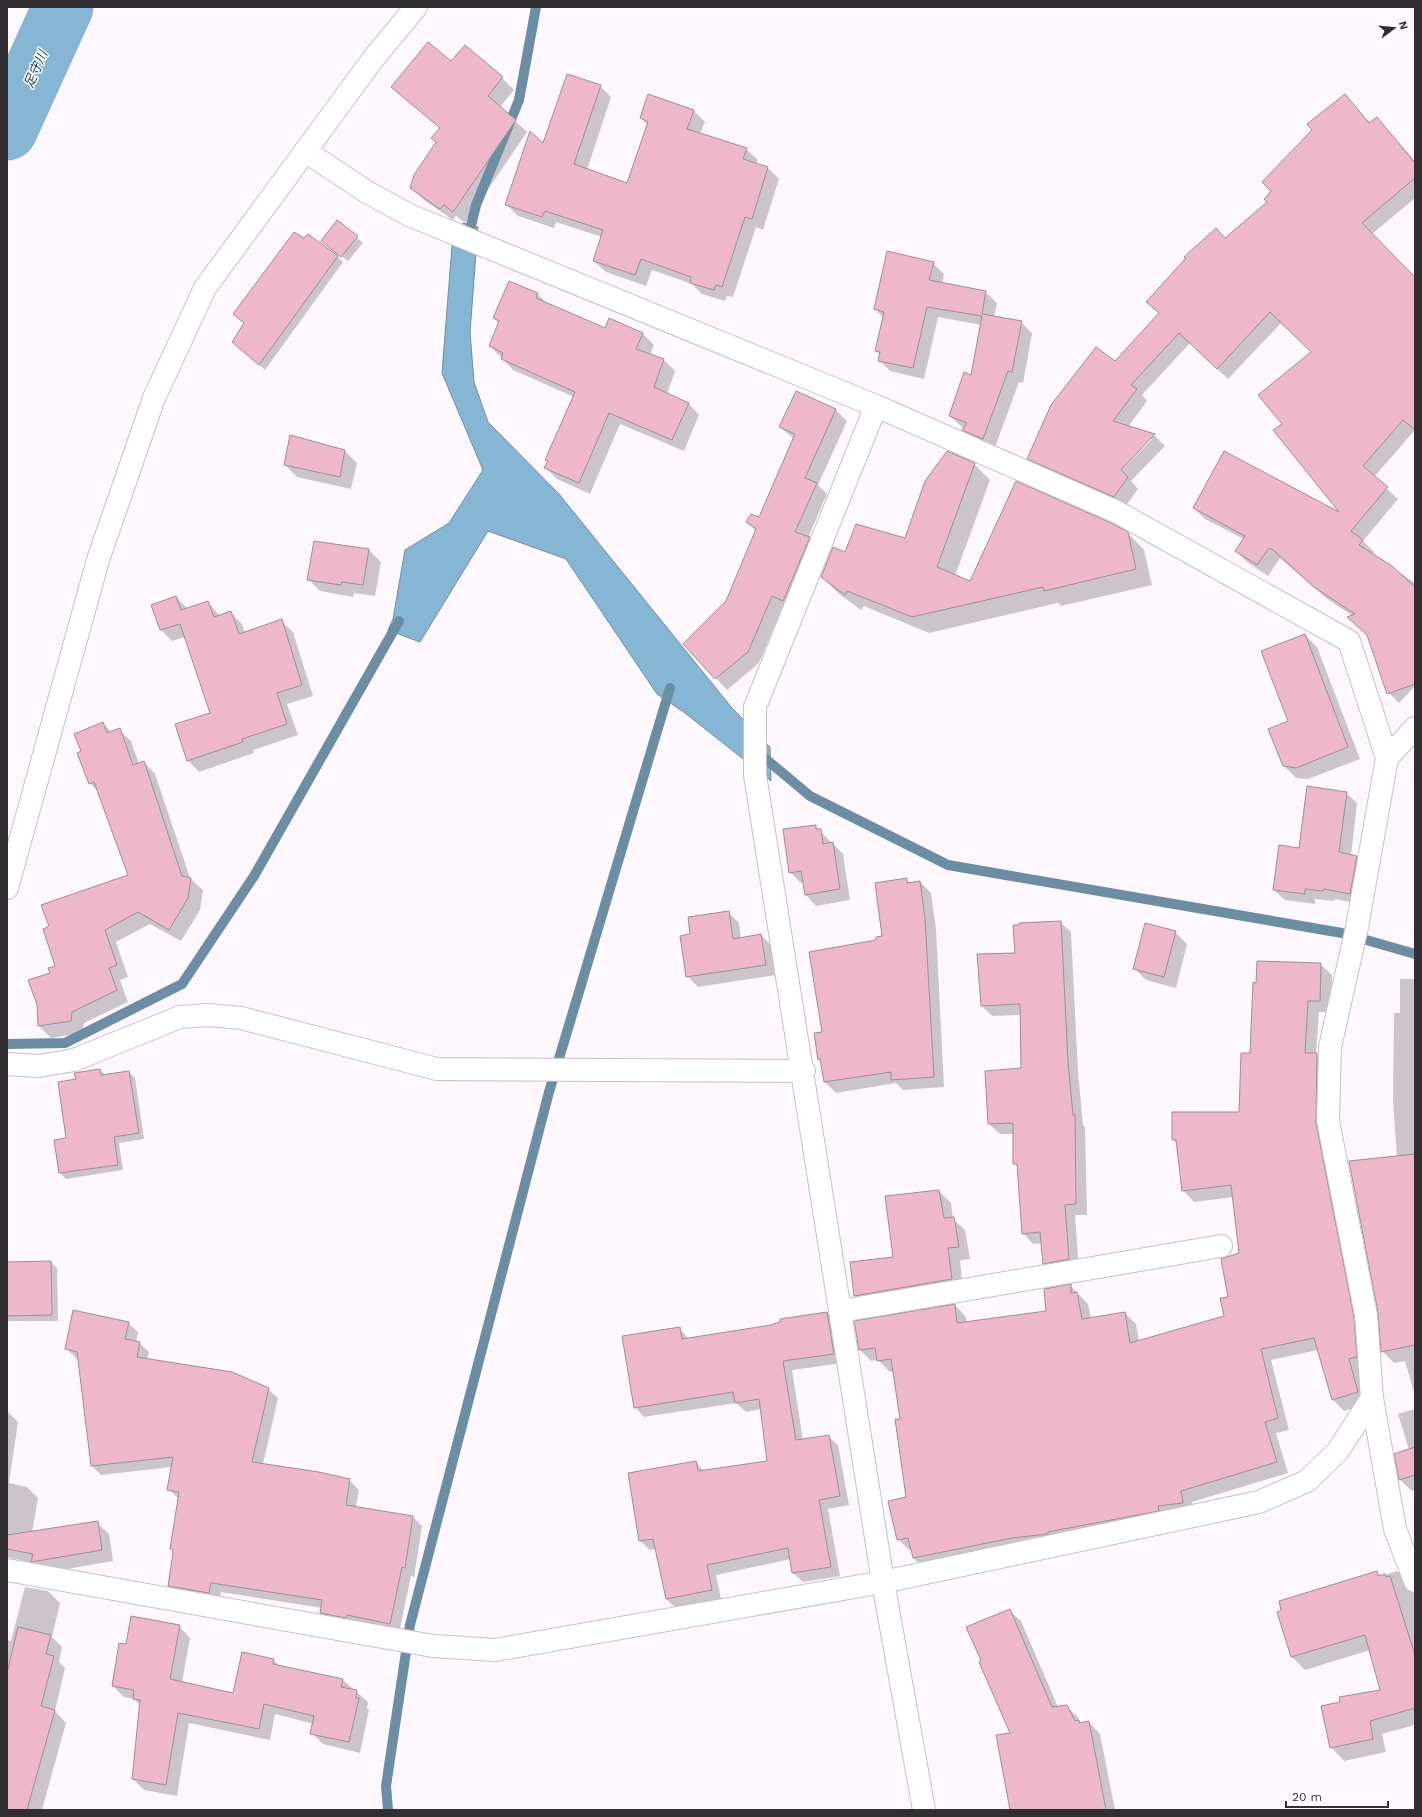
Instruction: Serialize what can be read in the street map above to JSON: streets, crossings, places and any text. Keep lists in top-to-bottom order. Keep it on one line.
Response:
{"water":["足守川"],"scale_bar":"20 m","north":"right"}
